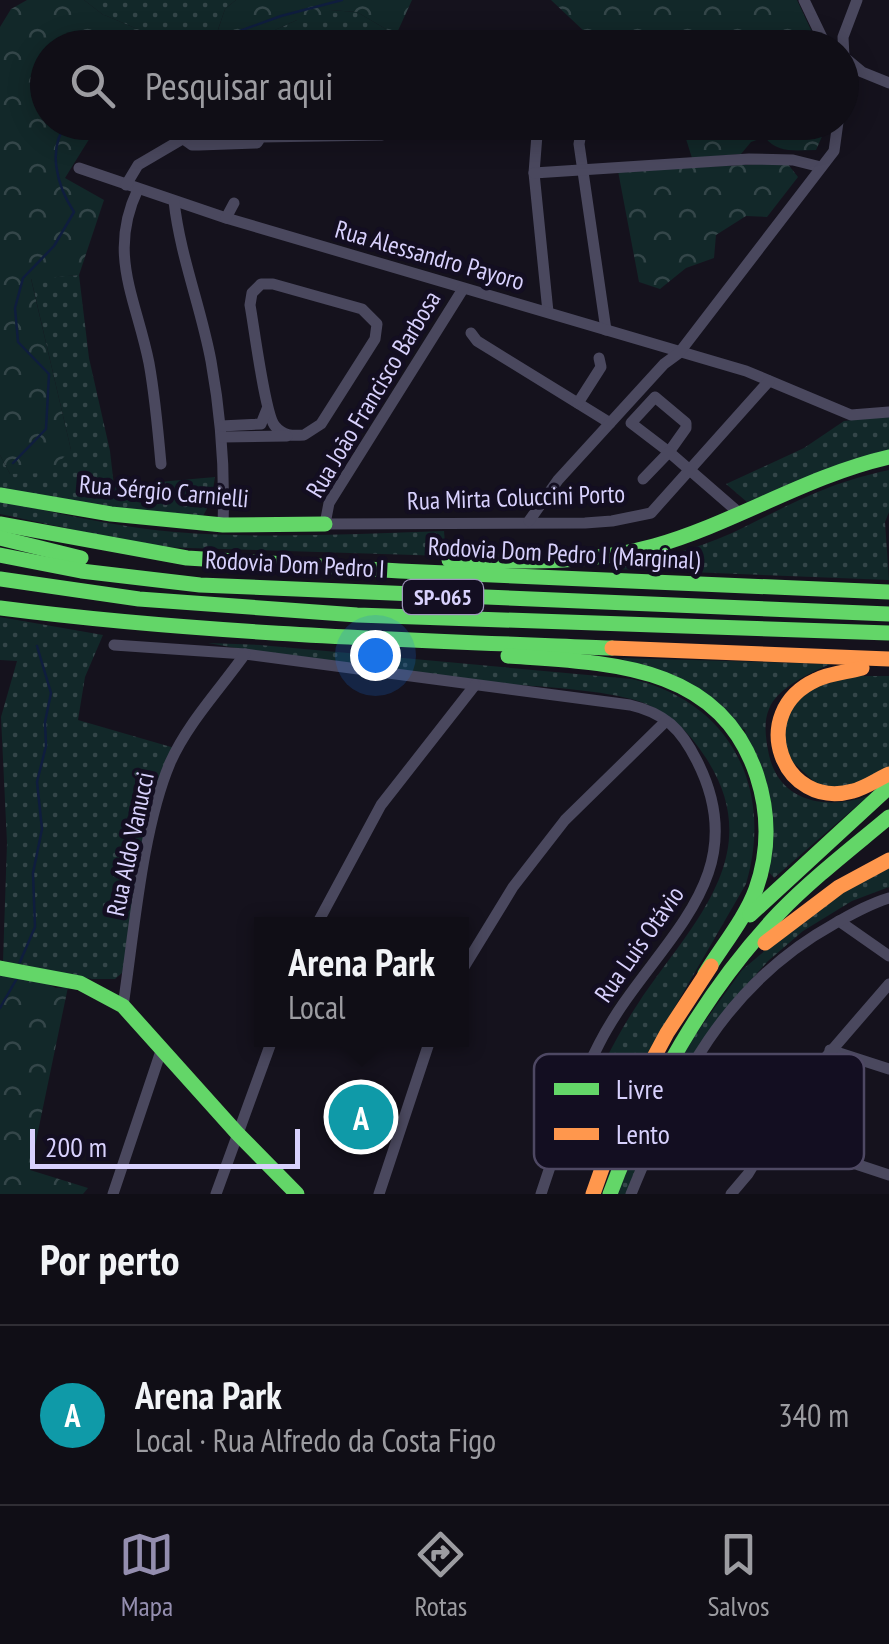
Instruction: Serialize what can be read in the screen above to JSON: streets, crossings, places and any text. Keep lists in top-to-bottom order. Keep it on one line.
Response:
{"streets":{"main road":["Rua Sérgio Carnielli","Rodovia Dom Pedro I (Marginal)","Rodovia Dom Pedro I","SP-065"],"street":["Rua Alessandro Payoro","Rua João Francisco Barbosa","Rua Mirta Coluccini Porto","Rua Aldo Vanucci","Rua Luis Otávio"]},"crossings":[["Rua Alessandro Payoro","Rua João Francisco Barbosa"],["Rua Alessandro Payoro","Rua Mirta Coluccini Porto"],["Rua João Francisco Barbosa","Rua Sérgio Carnielli"],["Rua João Francisco Barbosa","Rua Mirta Coluccini Porto"],["Rua Sérgio Carnielli","Rua Mirta Coluccini Porto"]],"legend":["Livre","Lento"],"scale_bar":"200 m","page":{"search":"Pesquisar aqui","popup":["Arena Park","Local"],"pins":"A","scale":"200 m","heading":"Por perto","list":[{"mark":"A","name":"Arena Park","note":"Local · Rua Alfredo da Costa Figo","value":"340 m"}],"nav":["Mapa","Rotas","Salvos"]}}
